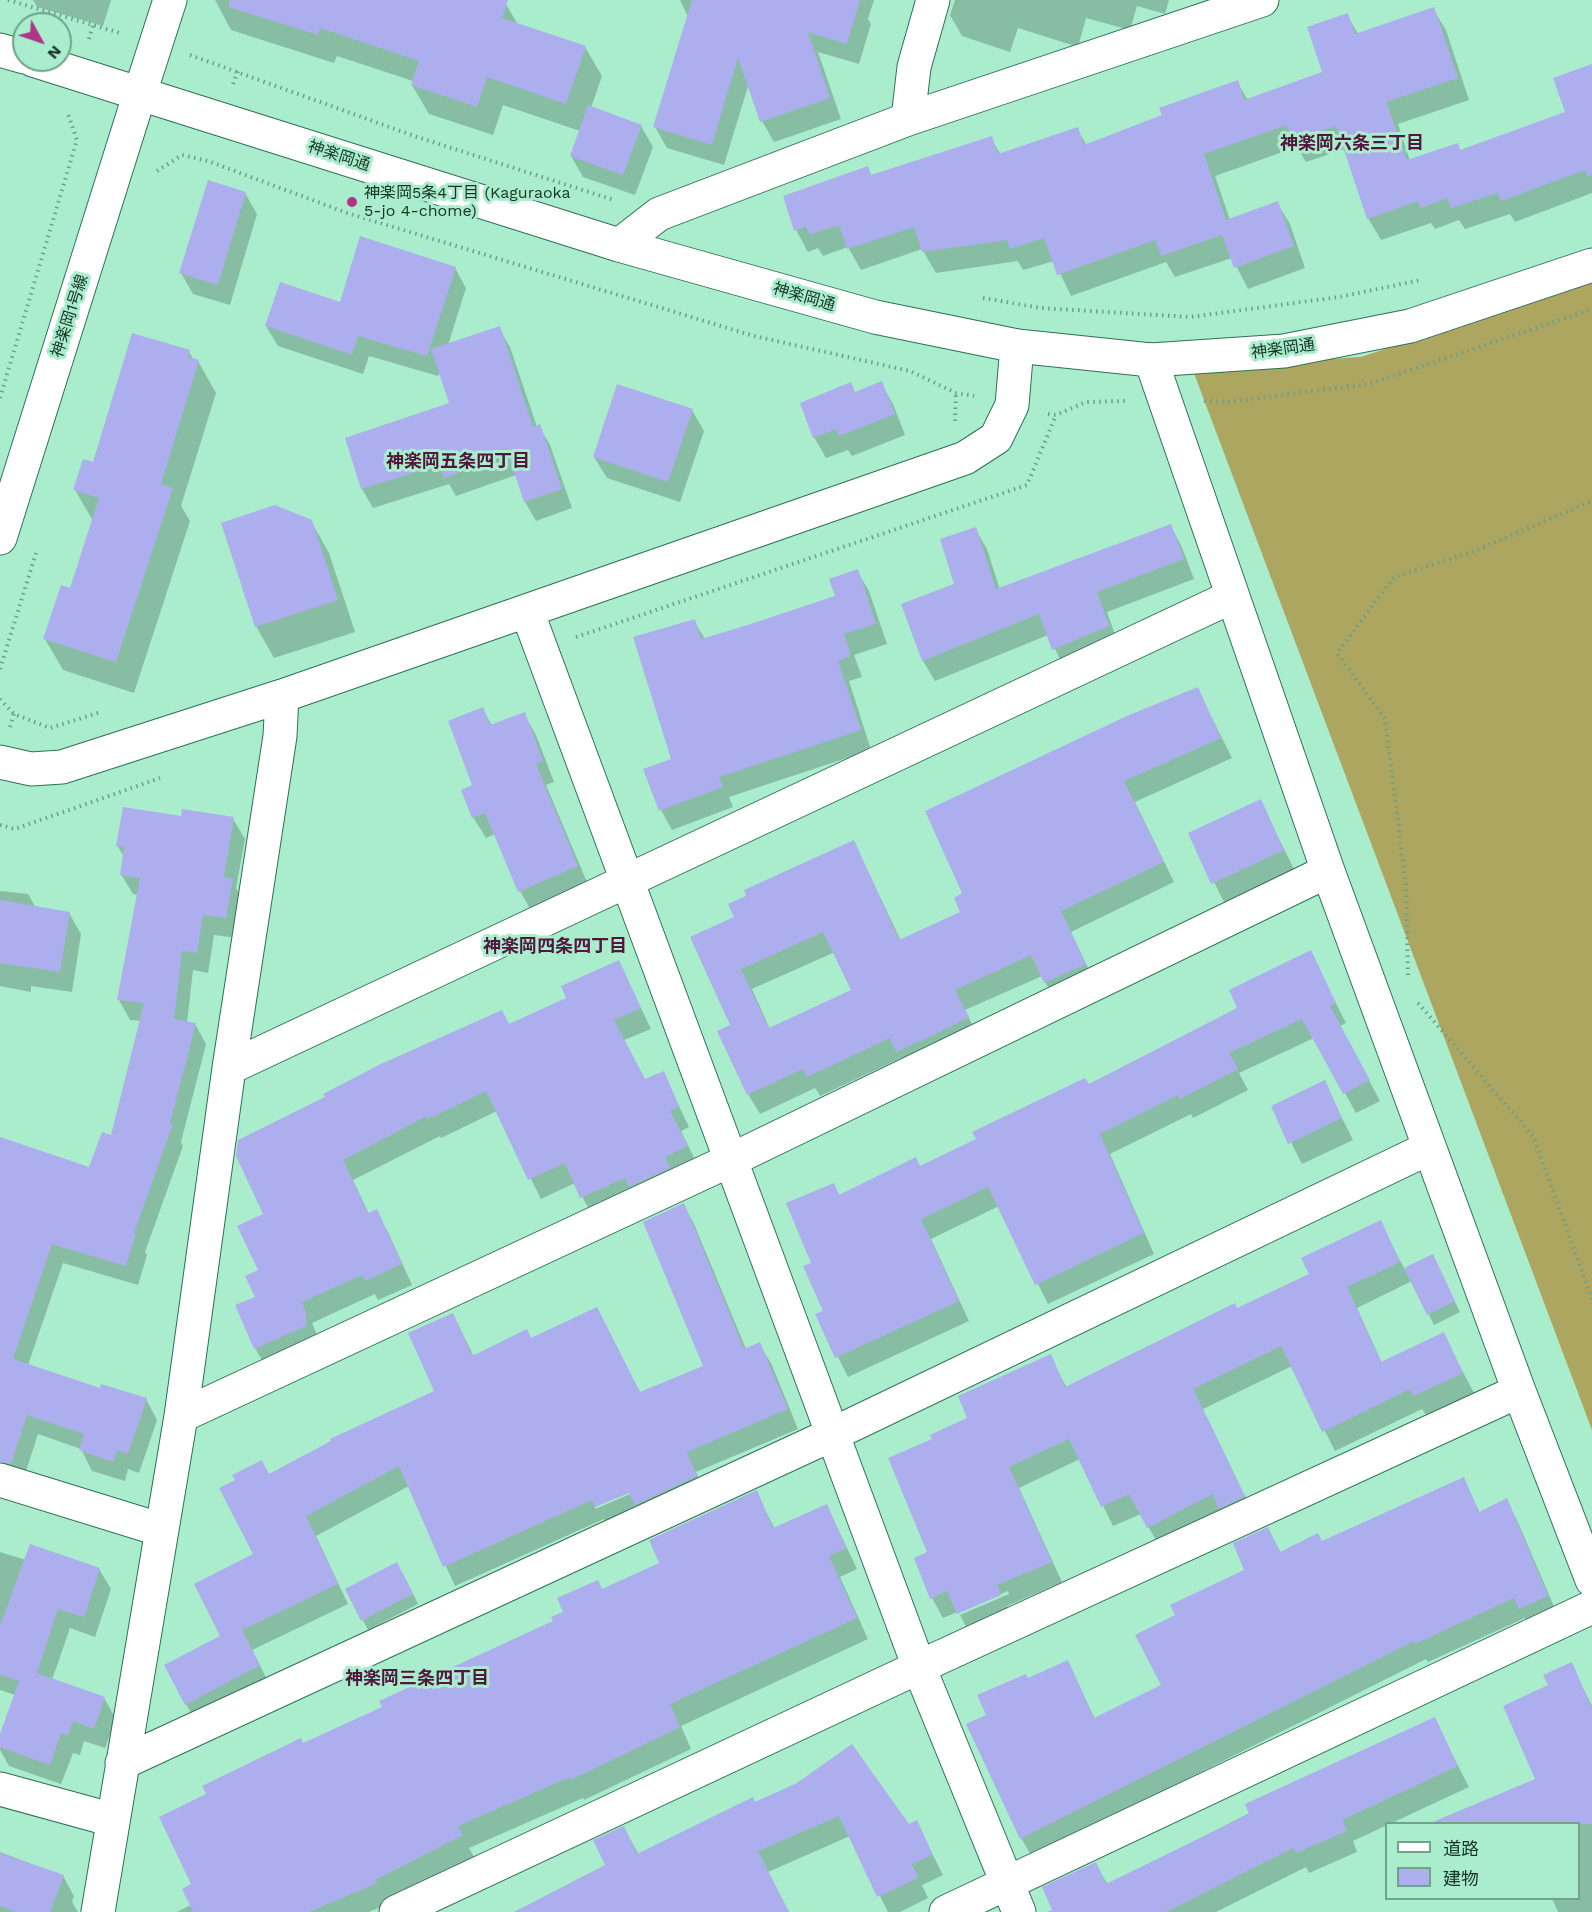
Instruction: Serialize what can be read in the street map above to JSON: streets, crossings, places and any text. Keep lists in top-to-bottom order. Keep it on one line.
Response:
{"streets":{"street":["神楽岡通","神楽岡1号線"]},"crossings":[["神楽岡通","神楽岡1号線"]],"districts":["神楽岡六条三丁目","神楽岡五条四丁目","神楽岡四条四丁目","神楽岡三条四丁目"],"places":["神楽岡5条4丁目 (Kaguraoka 5-jo 4-chome)"],"legend":["道路","建物"],"north":"bottom right"}
